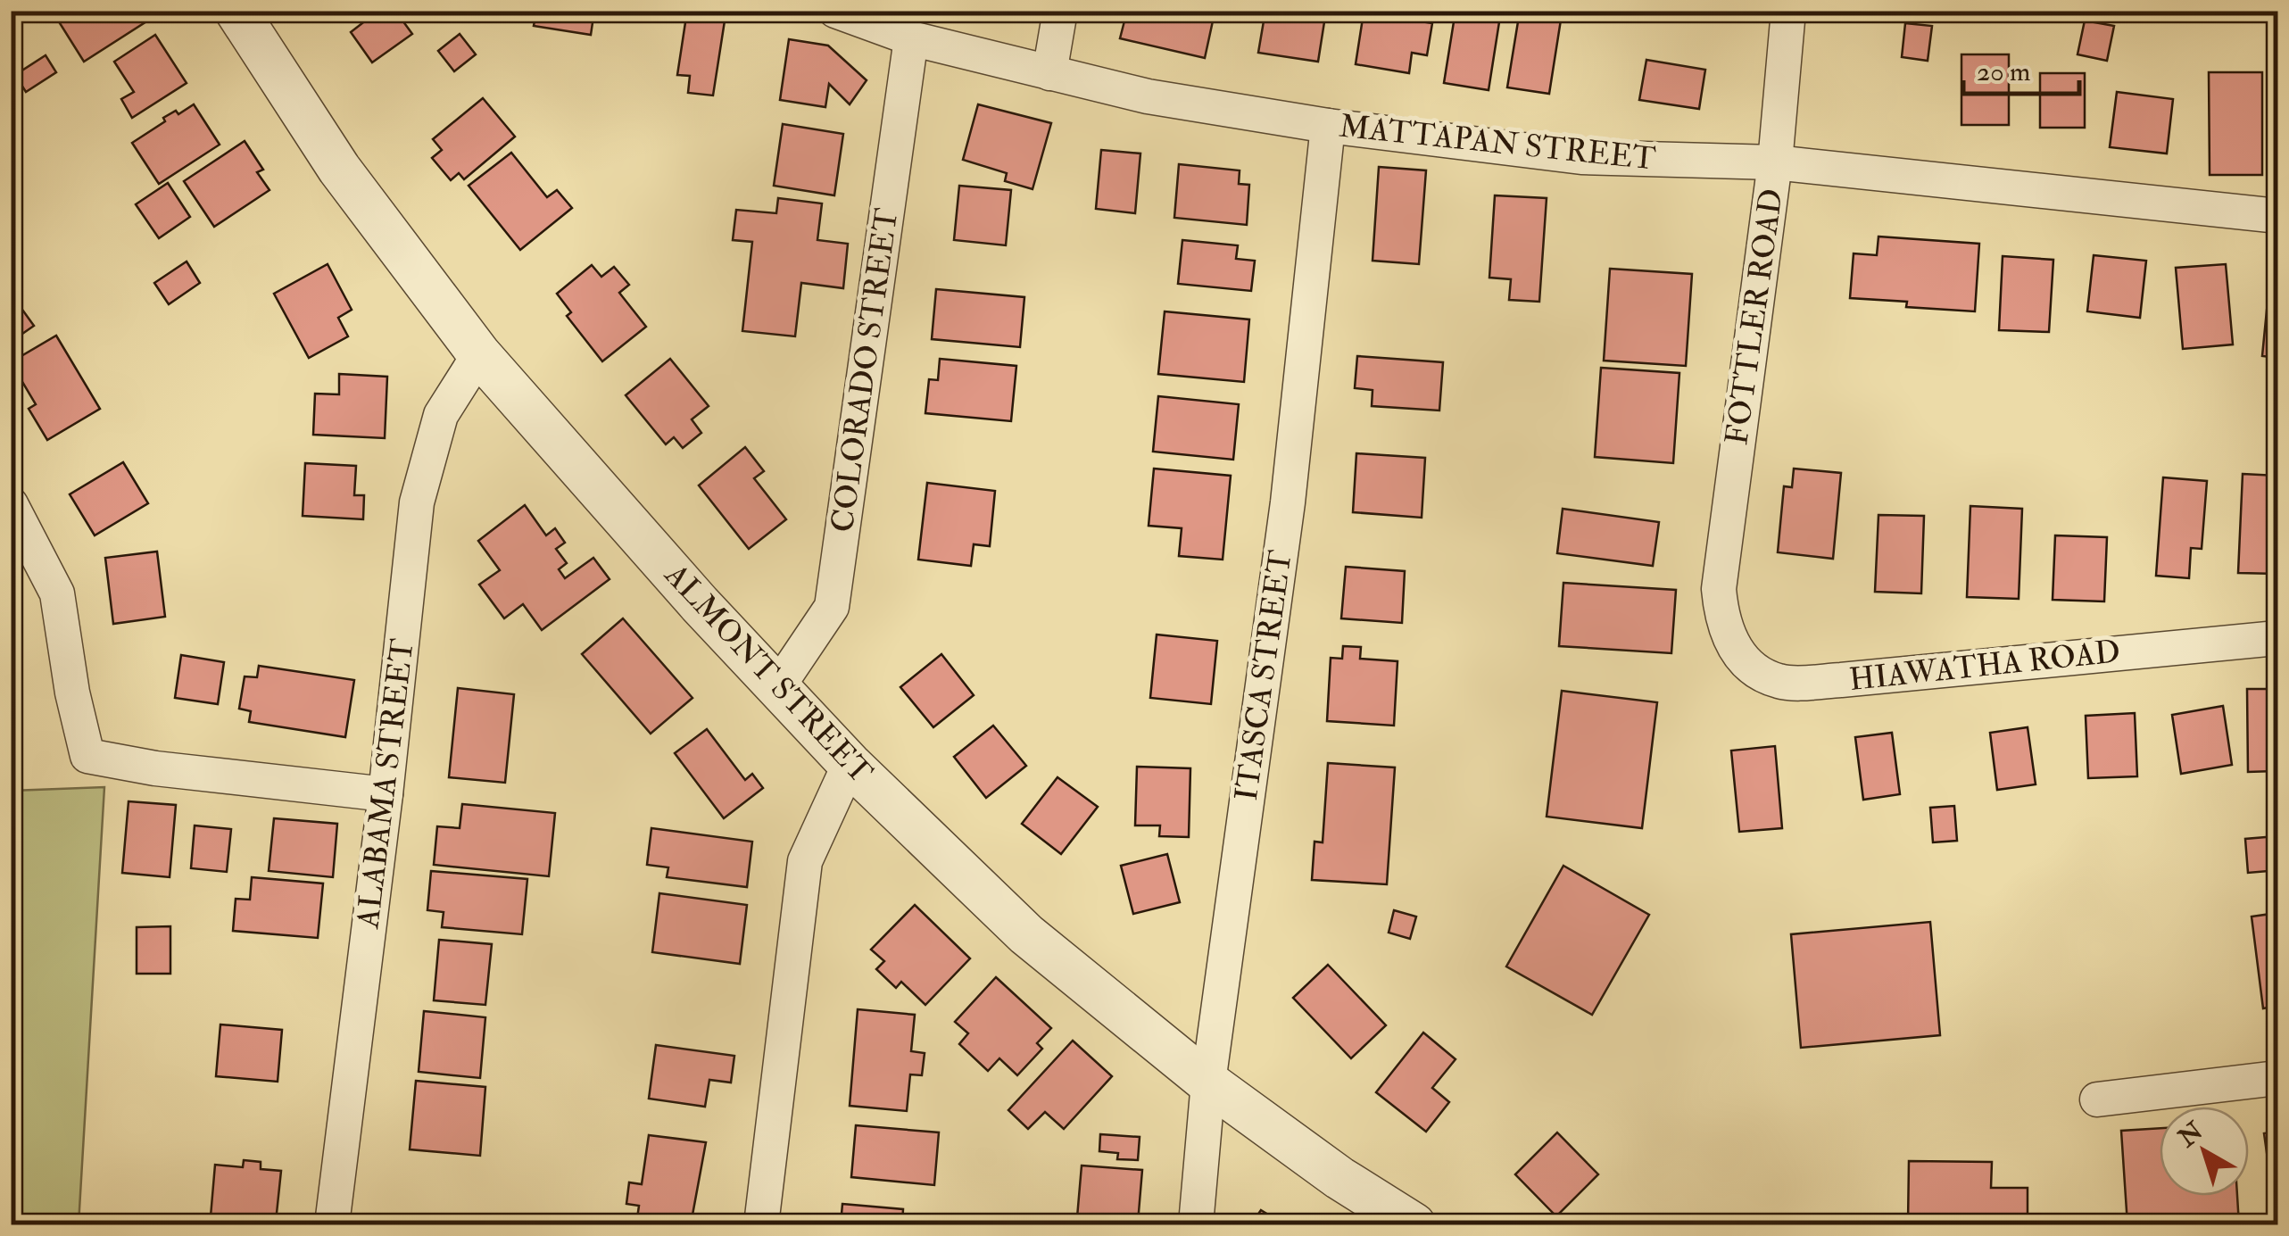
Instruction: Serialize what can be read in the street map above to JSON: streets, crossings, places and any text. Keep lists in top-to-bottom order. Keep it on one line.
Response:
{"streets":{"street":["MATTAPAN STREET","FOTTLER ROAD","COLORADO STREET","HIAWATHA ROAD","ALMONT STREET","ITASCA STREET","ALABAMA STREET"]},"crossings":[["MATTAPAN STREET","FOTTLER ROAD"],["MATTAPAN STREET","COLORADO STREET"],["MATTAPAN STREET","ITASCA STREET"],["FOTTLER ROAD","HIAWATHA ROAD"],["COLORADO STREET","ALMONT STREET"],["ALMONT STREET","ITASCA STREET"],["ALMONT STREET","ALABAMA STREET"]],"scale_bar":"20 m","north":"top left"}
